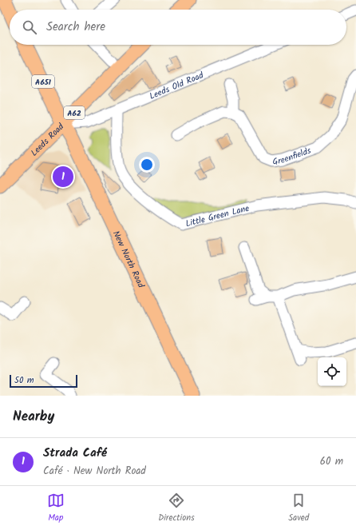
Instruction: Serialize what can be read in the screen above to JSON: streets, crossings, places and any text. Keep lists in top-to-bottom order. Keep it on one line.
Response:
{"streets":{"main road":["A651","A62","Leeds Road","New North Road"],"street":["Leeds Old Road","Greenfields","Little Green Lane"]},"crossings":[["A651","Leeds Old Road"],["A651","Leeds Road"],["A651","New North Road"],["Leeds Old Road","Leeds Road"],["Leeds Old Road","Little Green Lane"],["Leeds Old Road","New North Road"],["Leeds Road","New North Road"]],"scale_bar":"50 m","page":{"search":"Search here","pins":"1","scale":"50 m","heading":"Nearby","list":[{"mark":"1","name":"Strada Café","note":"Café · New North Road","value":"60 m"}],"nav":["Map","Directions","Saved"]}}
